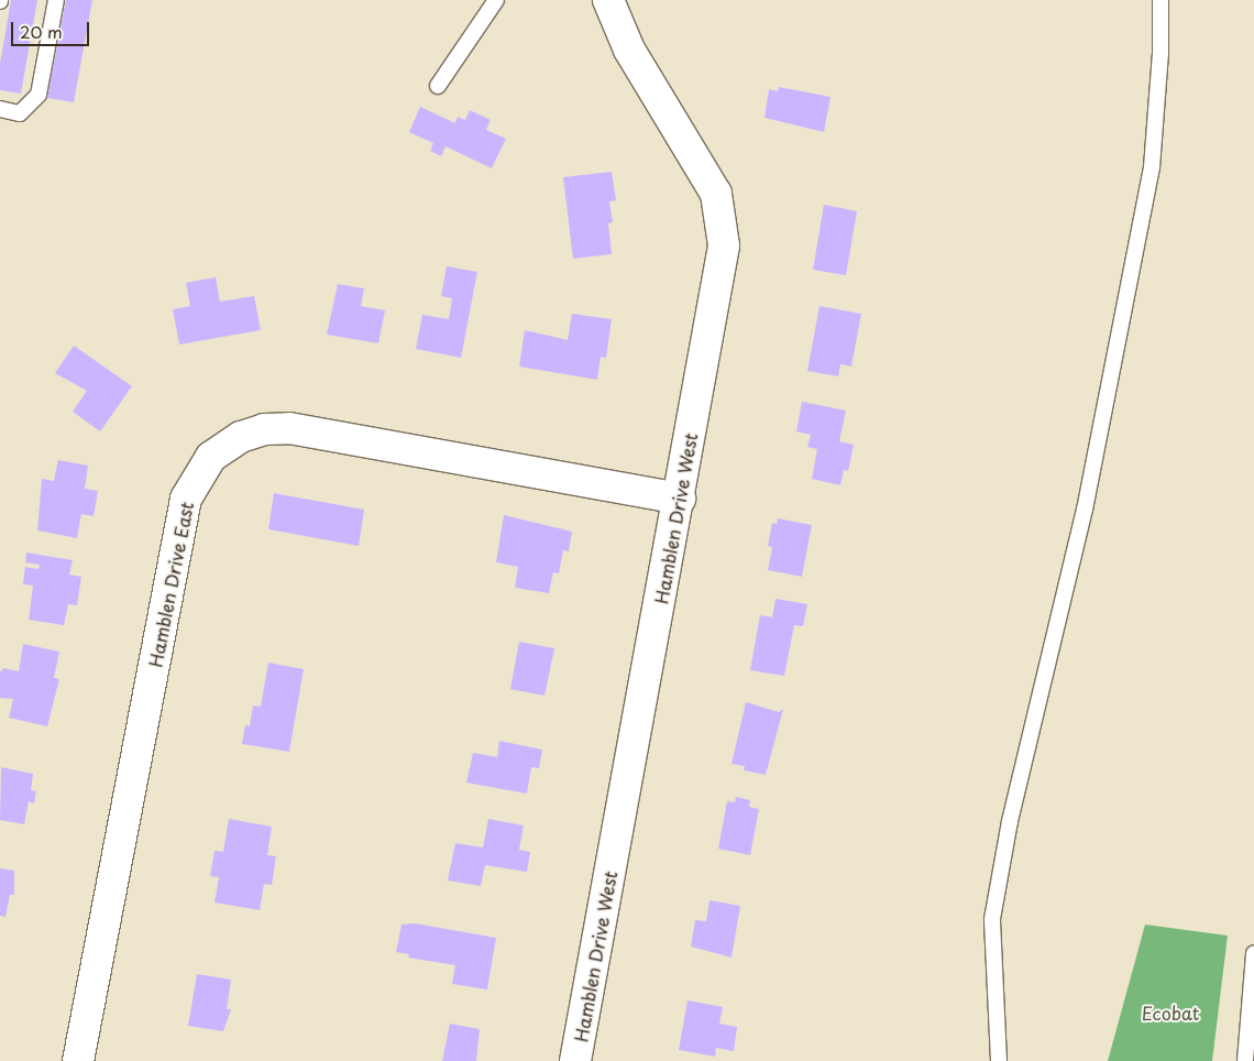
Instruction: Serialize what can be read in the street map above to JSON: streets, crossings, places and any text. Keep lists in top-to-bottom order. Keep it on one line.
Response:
{"streets":{"street":["Hamblen Drive West","Hamblen Drive East"]},"crossings":[["Hamblen Drive West","Hamblen Drive East"]],"parks":["Ecobat"],"scale_bar":"20 m"}
